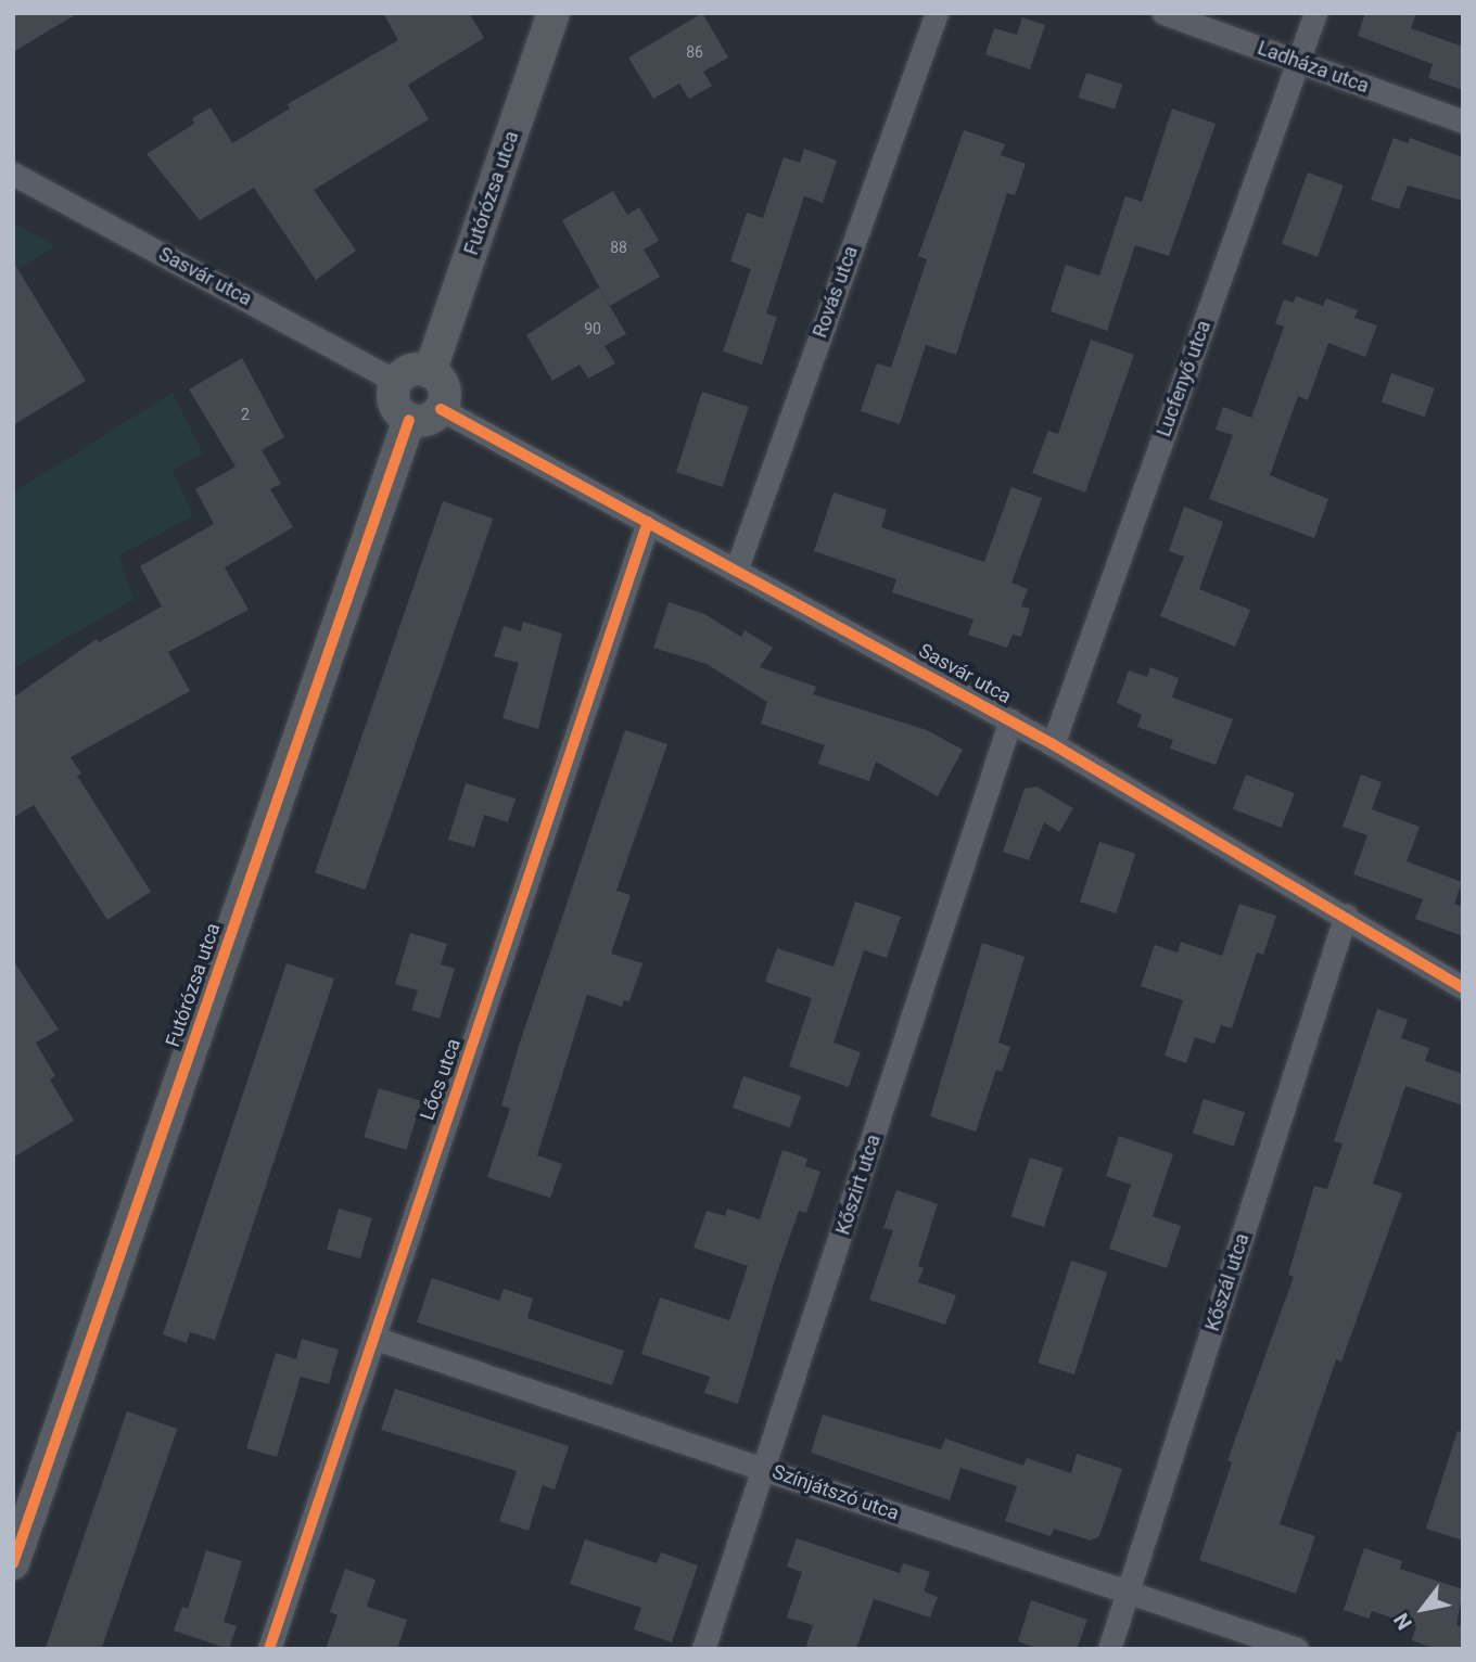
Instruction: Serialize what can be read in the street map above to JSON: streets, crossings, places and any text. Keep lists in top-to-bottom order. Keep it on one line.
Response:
{"streets":{"street":["Ladháza utca","Futórózsa utca","Sasvár utca","Rovás utca","Lucfenyő utca","Lőcs utca","Kőszirt utca","Kőszál utca","Színjátszó utca"]},"crossings":[["Ladháza utca","Lucfenyő utca"],["Futórózsa utca","Sasvár utca"],["Sasvár utca","Rovás utca"],["Sasvár utca","Lucfenyő utca"],["Sasvár utca","Lőcs utca"],["Sasvár utca","Kőszirt utca"],["Sasvár utca","Kőszál utca"],["Lőcs utca","Színjátszó utca"],["Kőszirt utca","Színjátszó utca"],["Kőszál utca","Színjátszó utca"]],"house_numbers":["86","88","90","2"],"north":"bottom left"}
